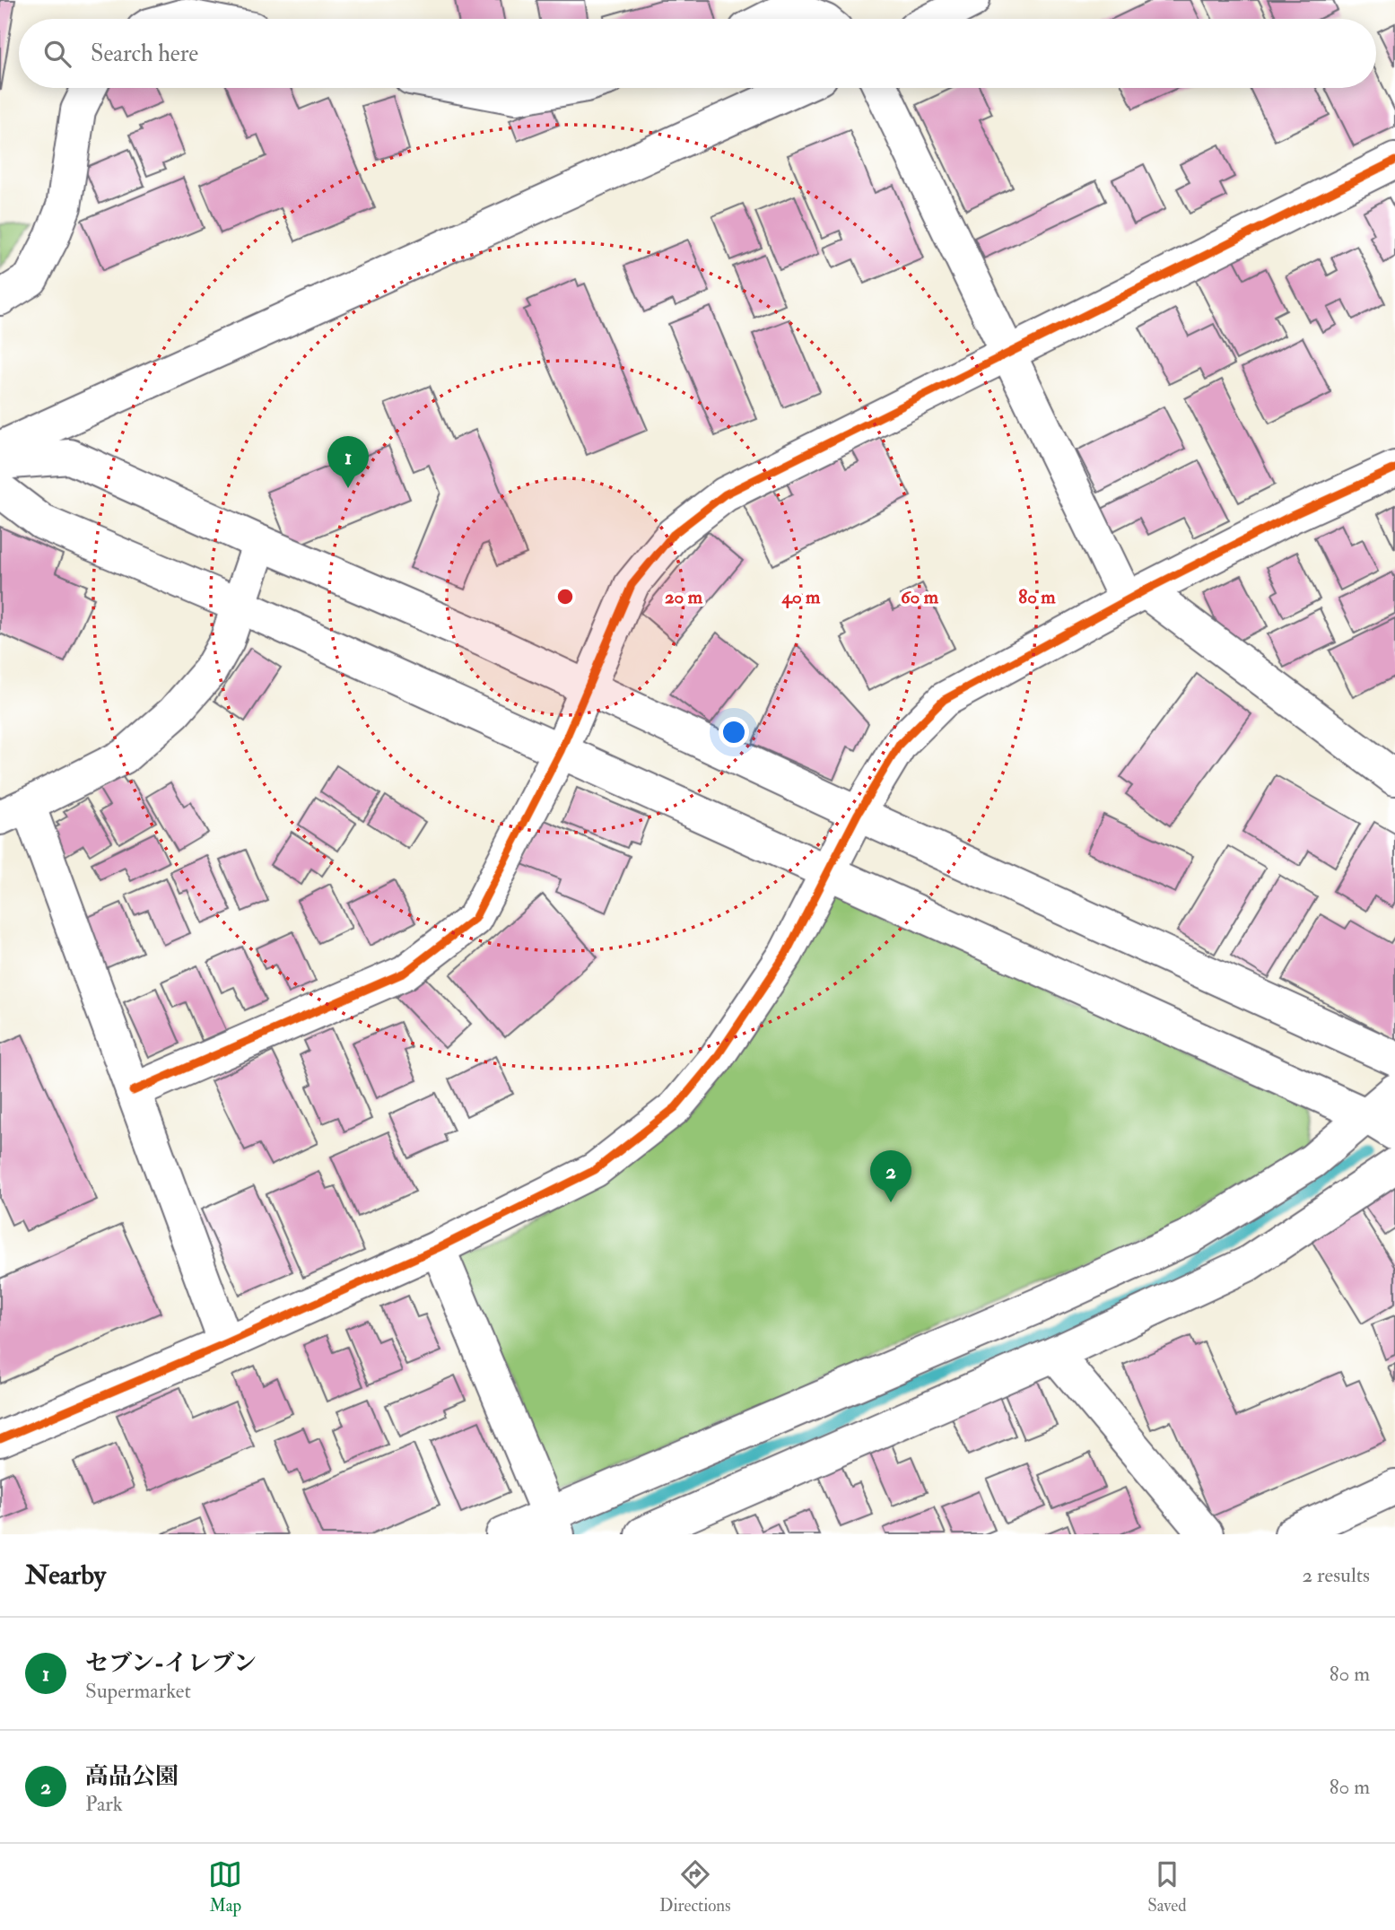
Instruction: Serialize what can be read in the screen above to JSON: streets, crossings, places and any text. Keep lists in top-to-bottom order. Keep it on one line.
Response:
{"page":{"search":"Search here","pins":["1","2"],"heading":["Nearby","2 results"],"list":[{"mark":"1","name":"セブン-イレブン","note":"Supermarket","value":"80 m"},{"mark":"2","name":"高品公園","note":"Park","value":"80 m"}],"nav":["Map","Directions","Saved"]},"rings":["20 m","40 m","60 m","80 m"]}
